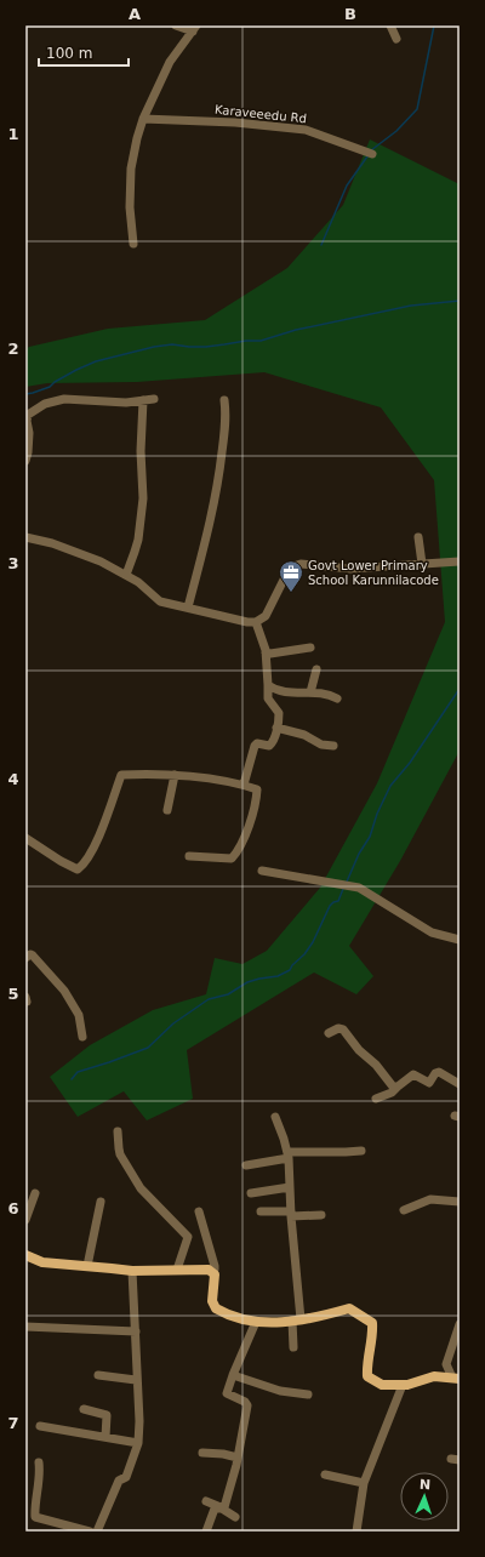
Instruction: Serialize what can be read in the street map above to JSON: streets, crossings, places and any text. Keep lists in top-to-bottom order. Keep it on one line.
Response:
{"streets":{"street":["Karaveeedu Rd"]},"places":{"office":["Govt Lower Primary School Karunnilacode"]},"scale_bar":"100 m","north":"top","grid":{"columns":["A","B"],"rows":["1","2","3","4","5","6","7"]}}
